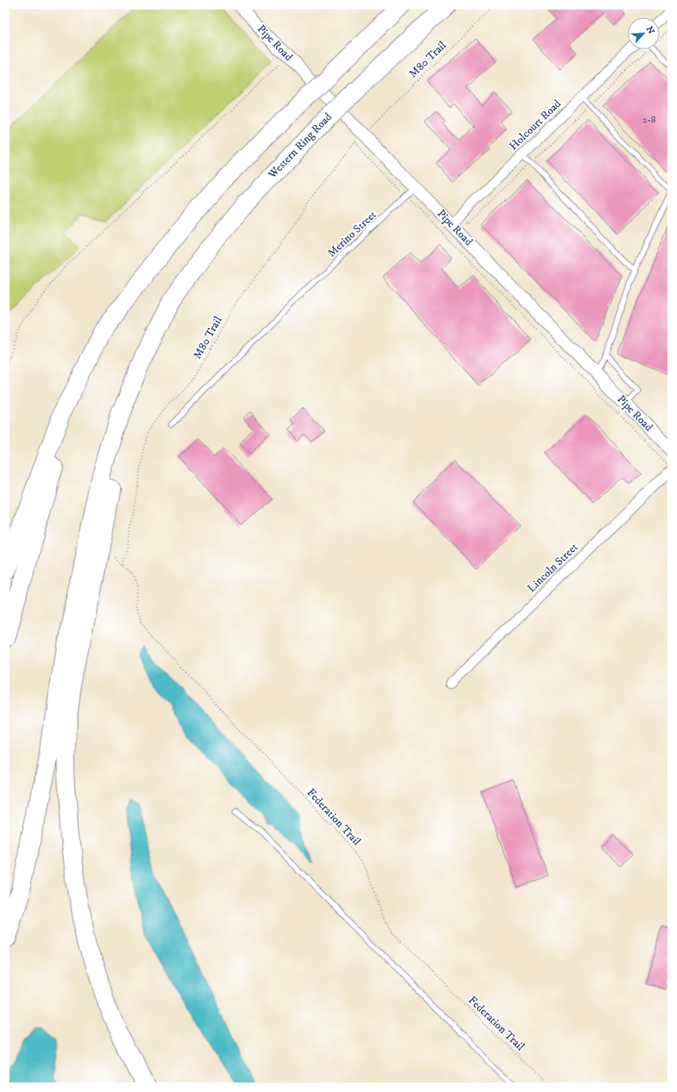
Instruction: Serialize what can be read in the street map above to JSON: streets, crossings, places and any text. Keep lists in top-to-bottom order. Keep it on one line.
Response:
{"streets":{"highway":["Western Ring Road"],"street":["Pipe Road","Holcourt Road","Lincoln Street"],"lane":["Merino Street"],"path":["M80 Trail","Federation Trail"]},"crossings":[["Pipe Road","Holcourt Road"],["Pipe Road","Merino Street"],["M80 Trail","Federation Trail"]],"house_numbers":["2-8"],"north":"top right"}
